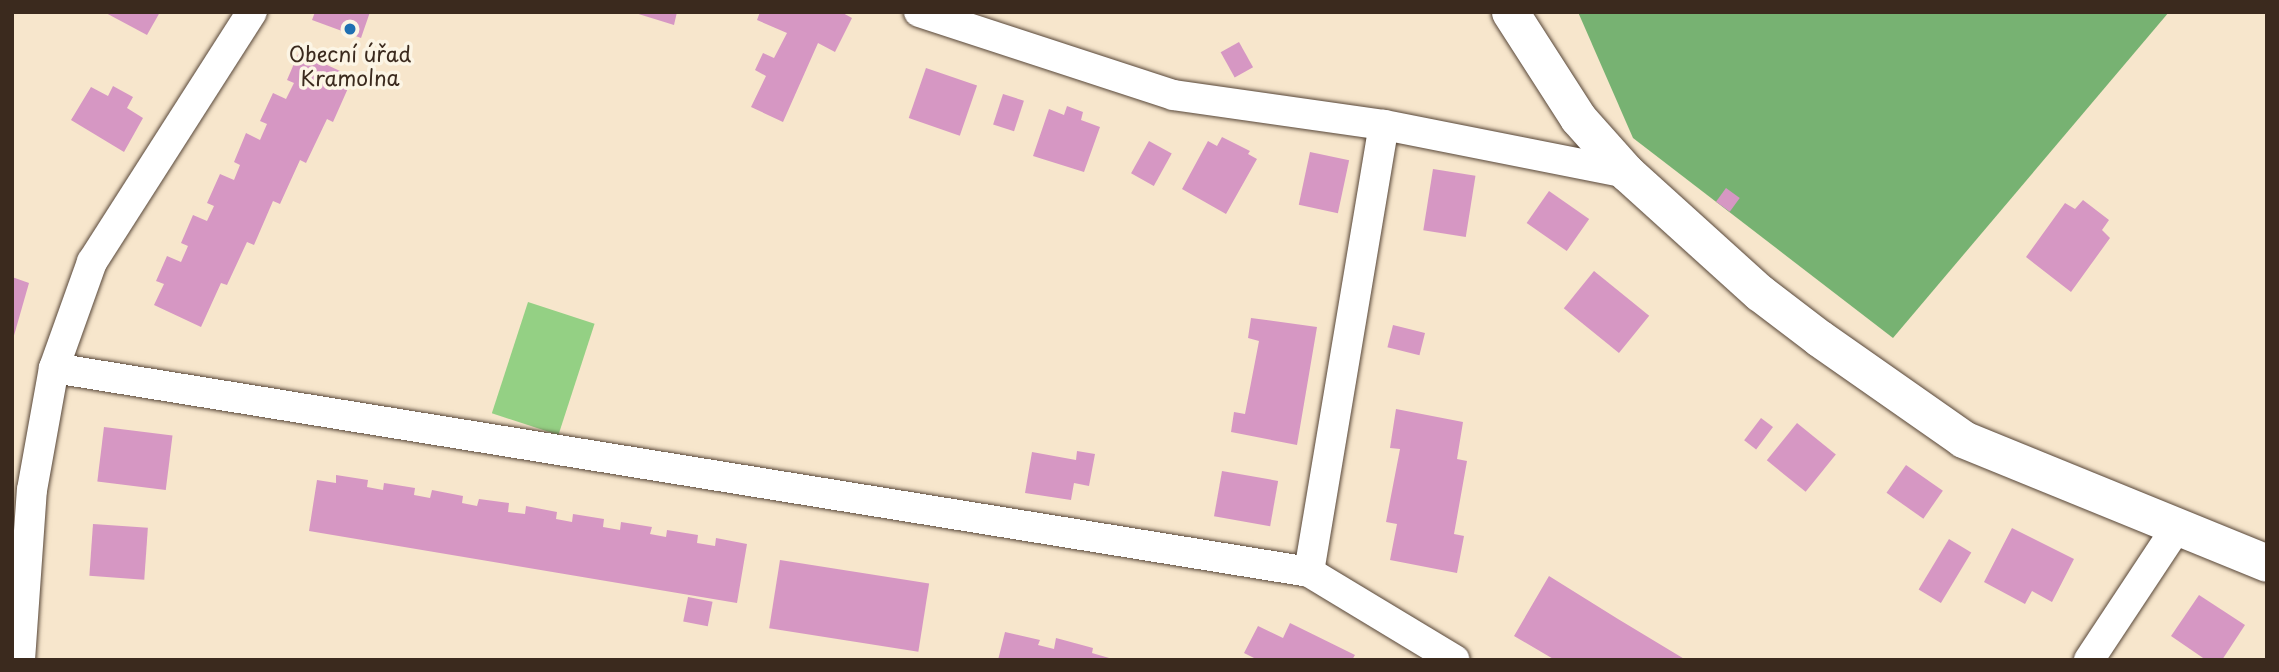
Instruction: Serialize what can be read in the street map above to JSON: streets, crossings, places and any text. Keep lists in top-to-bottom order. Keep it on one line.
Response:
{"places":["Obecní úřad Kramolna"]}
